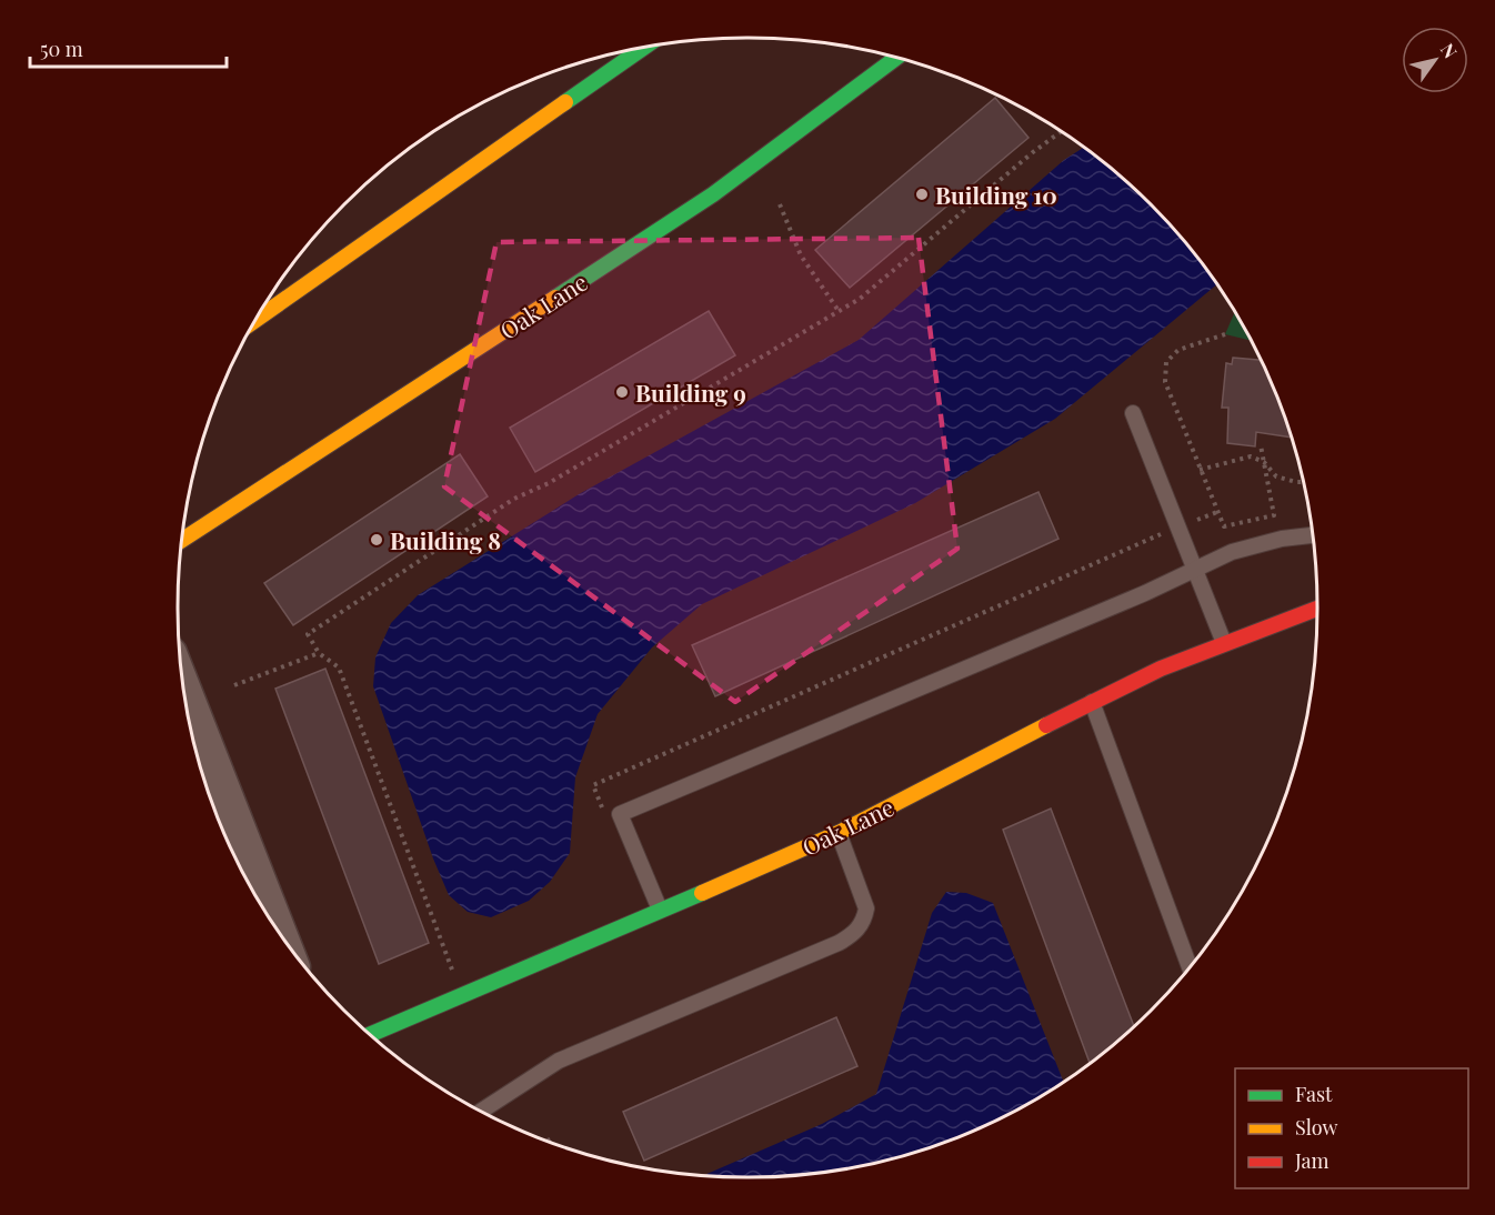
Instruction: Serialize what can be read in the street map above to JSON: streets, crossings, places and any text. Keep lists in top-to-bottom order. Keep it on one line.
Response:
{"streets":{"street":["Oak Lane"]},"places":["Building 10","Building 9","Building 8"],"legend":["Fast","Slow","Jam"],"scale_bar":"50 m","north":"top right"}
